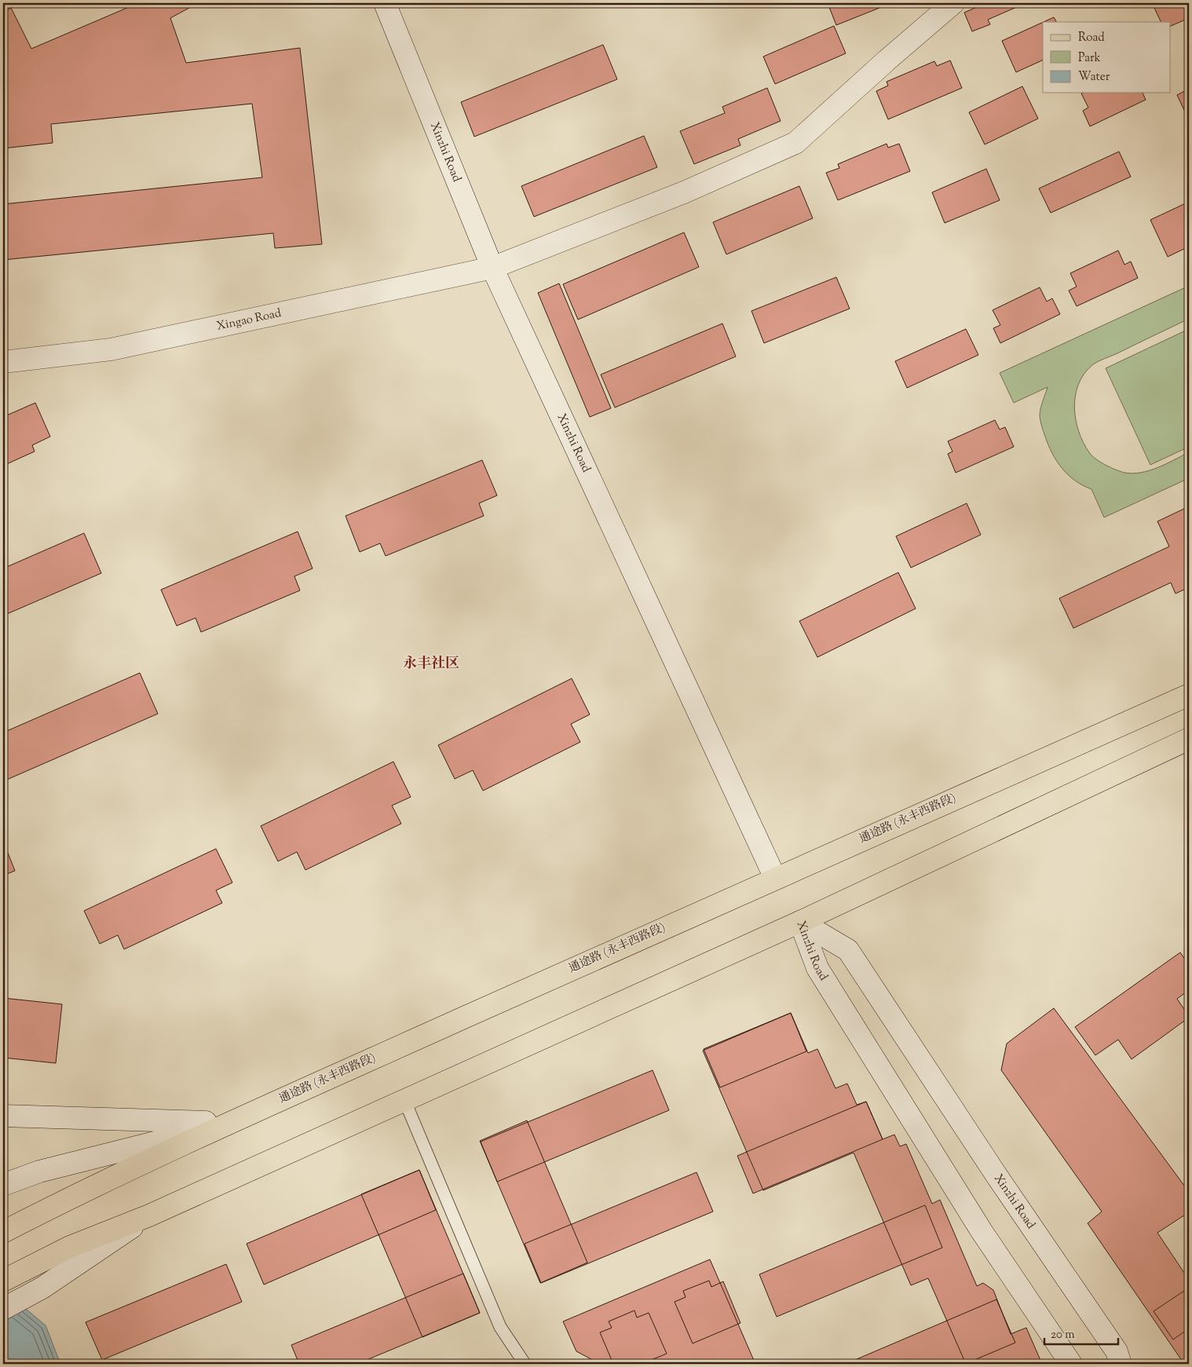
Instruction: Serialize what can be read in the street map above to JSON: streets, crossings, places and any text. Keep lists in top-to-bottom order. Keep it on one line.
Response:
{"streets":{"main road":["Xinzhi Road","Xingao Road","通途路 (永丰西路段)"]},"crossings":[["Xinzhi Road","Xingao Road"],["Xinzhi Road","通途路 (永丰西路段)"]],"districts":["永丰社区"],"legend":["Road","Park","Water"],"scale_bar":"20 m"}
